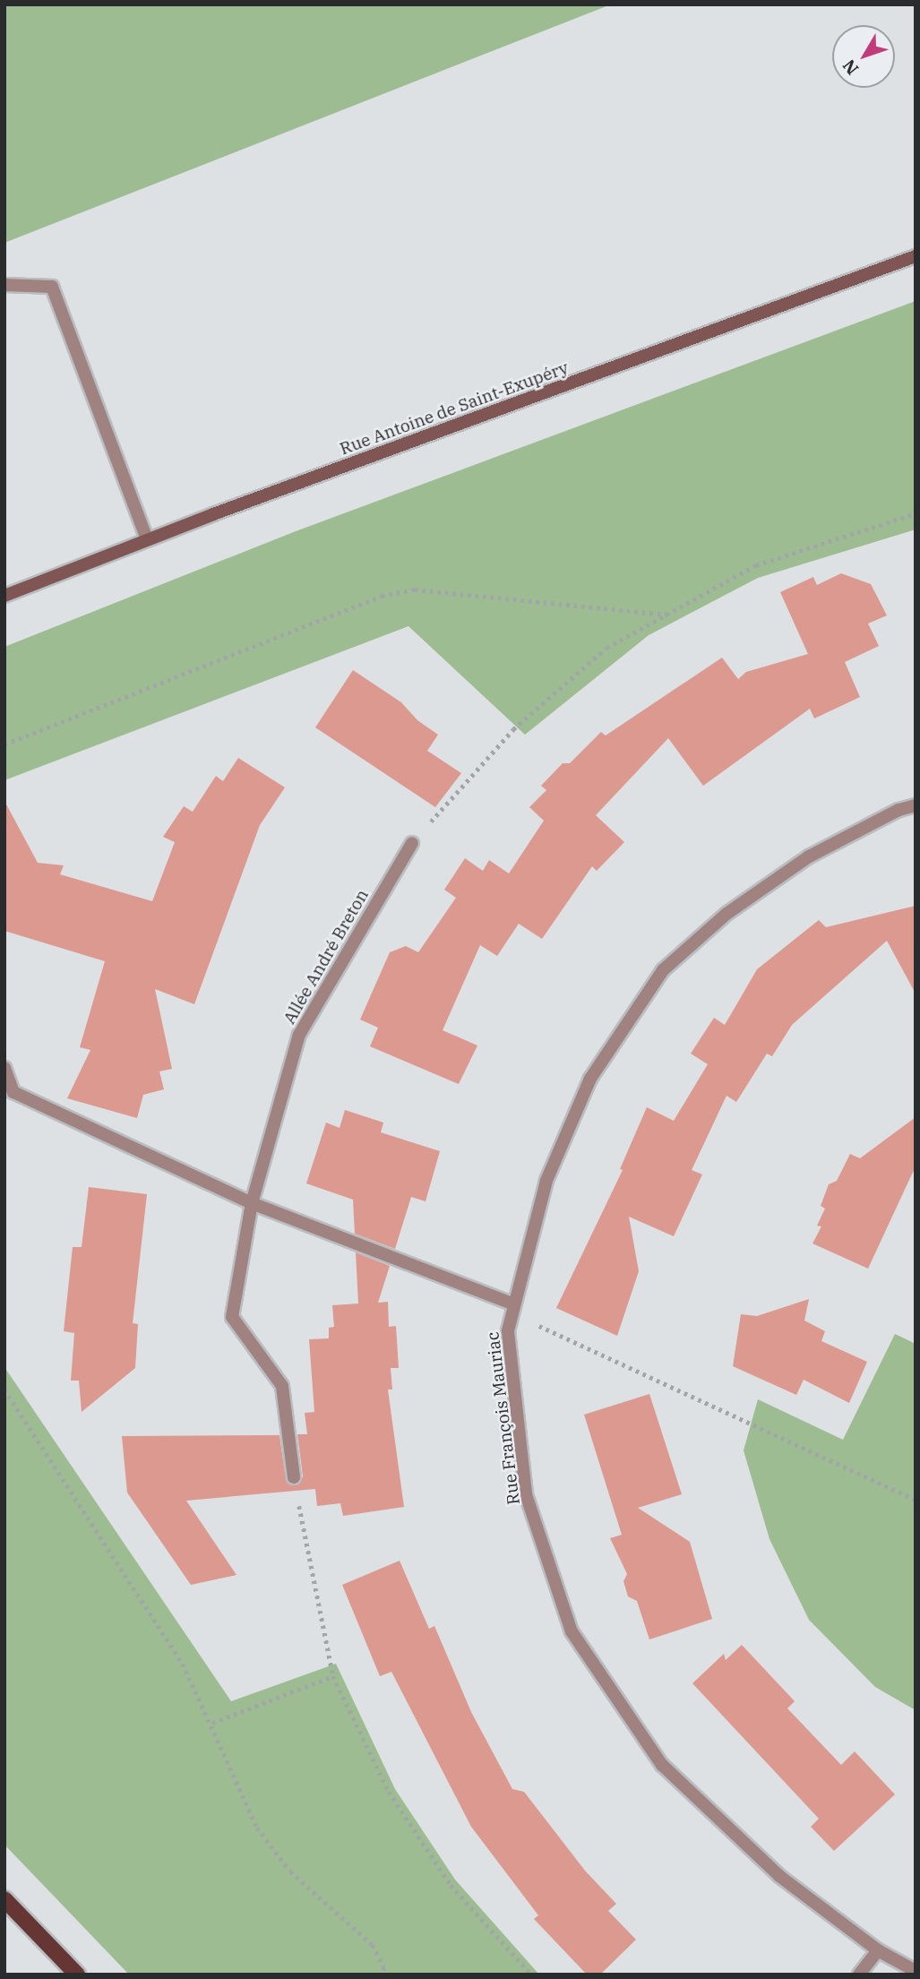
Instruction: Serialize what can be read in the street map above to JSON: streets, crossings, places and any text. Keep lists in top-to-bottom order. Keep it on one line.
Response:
{"streets":{"street":["Rue Antoine de Saint-Exupéry","Allée André Breton","Rue François Mauriac"]},"north":"bottom left"}
